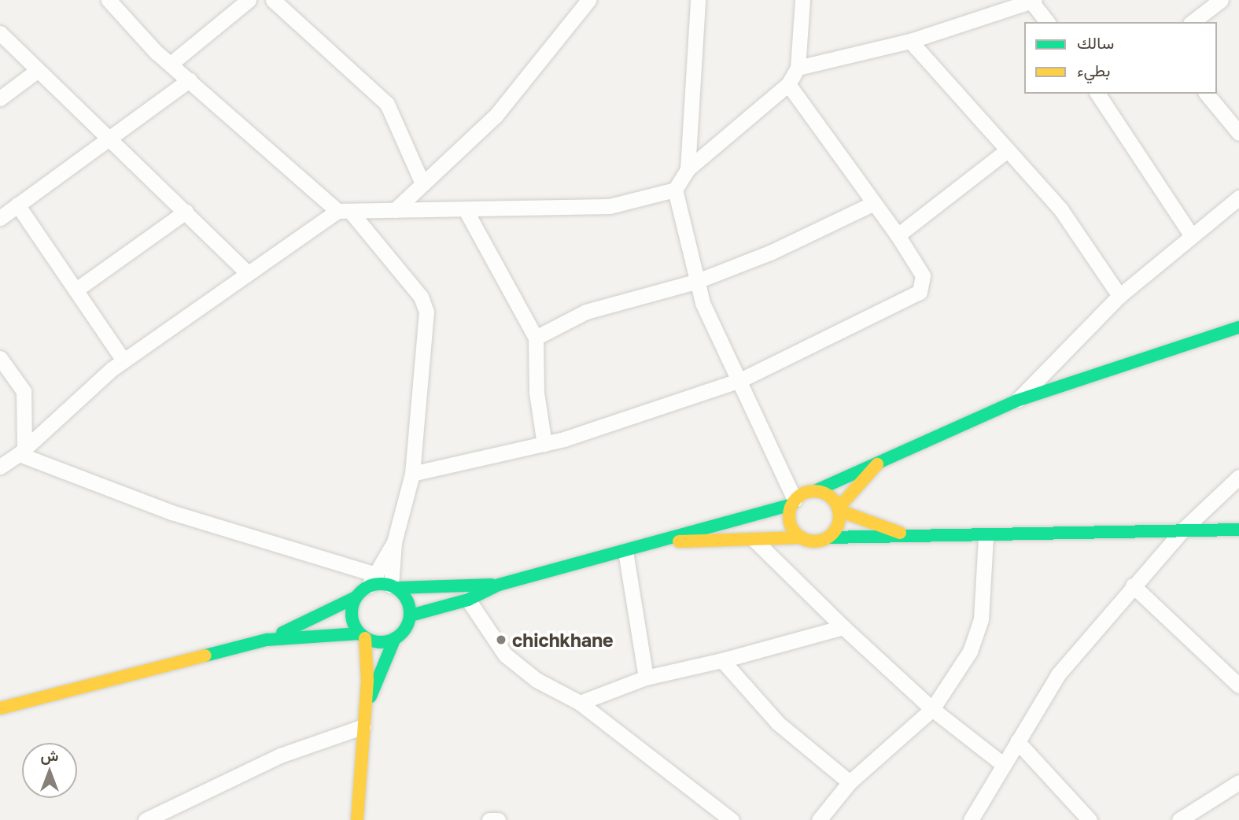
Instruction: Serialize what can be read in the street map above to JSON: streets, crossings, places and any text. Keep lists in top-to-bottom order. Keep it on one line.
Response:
{"places":["chichkhane"],"legend":["سالك","بطيء"],"north":"top"}
